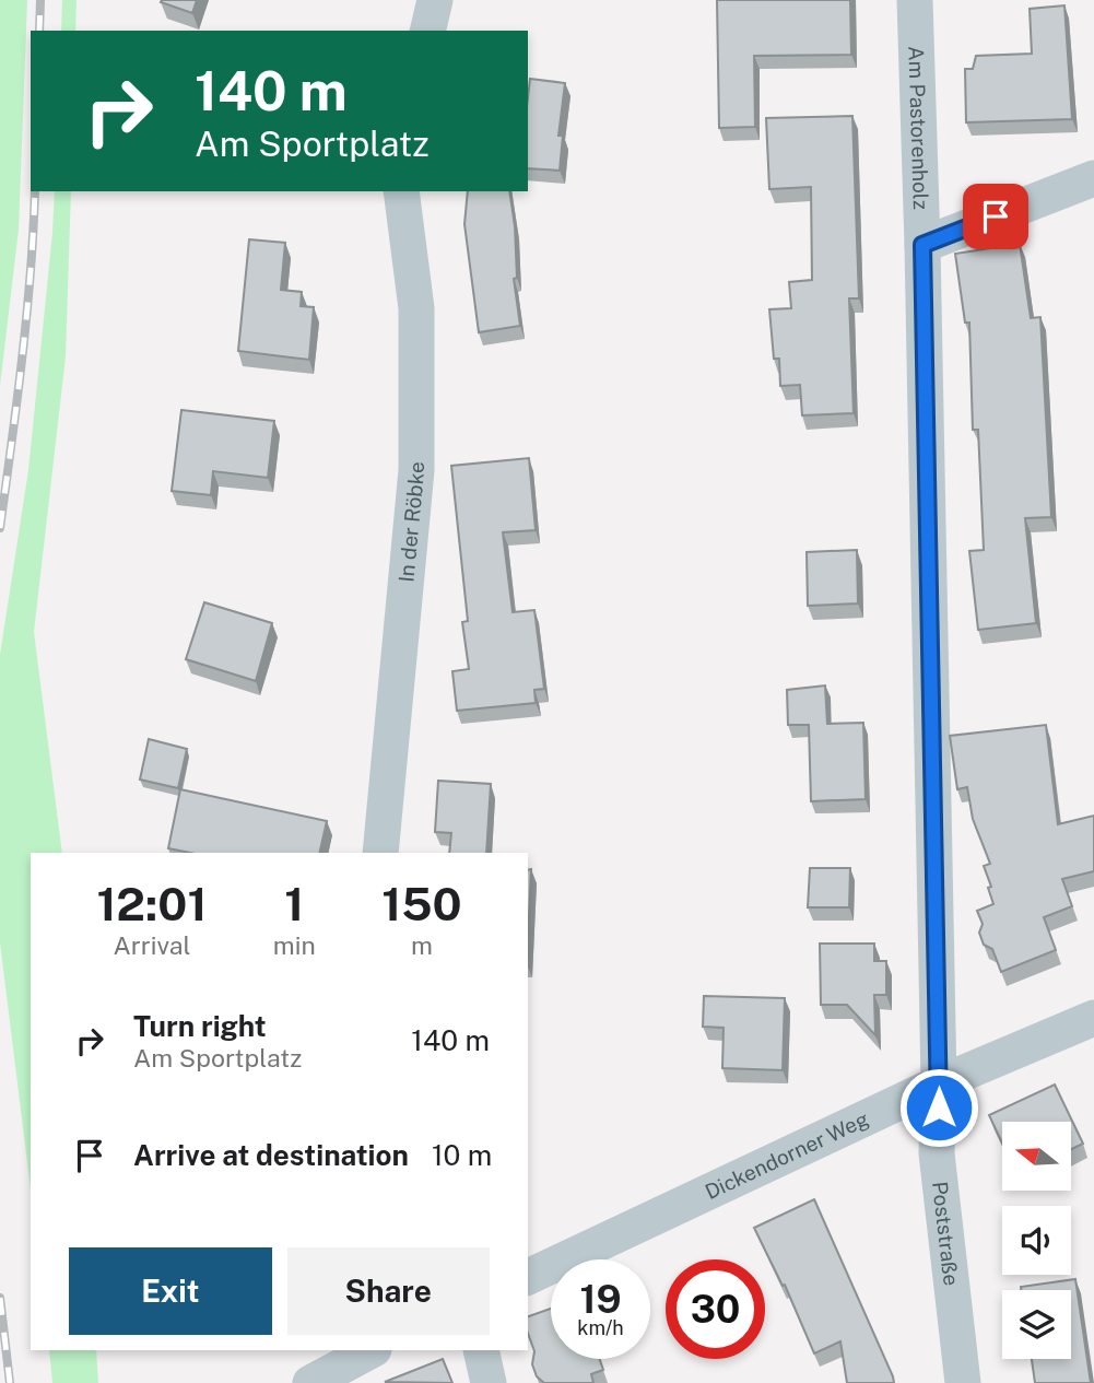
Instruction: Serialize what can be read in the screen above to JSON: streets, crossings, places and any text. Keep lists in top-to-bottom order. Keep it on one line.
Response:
{"streets":{"street":["Am Pastorenholz","In der Röbke","Dickendorner Weg","Poststraße"]},"crossings":[["Am Pastorenholz","Dickendorner Weg"],["Am Pastorenholz","Poststraße"],["Dickendorner Weg","Poststraße"]],"north":"left","page":{"turn":["140 m","Am Sportplatz"],"eta":["12:01","Arrival","1","min","150","m"],"list":[{"name":"Turn right","note":"Am Sportplatz","value":"140 m"},{"name":"Arrive at destination","value":"10 m"}],"buttons":["Exit","Share"],"speed":"19 km/h","limit":"30"}}
